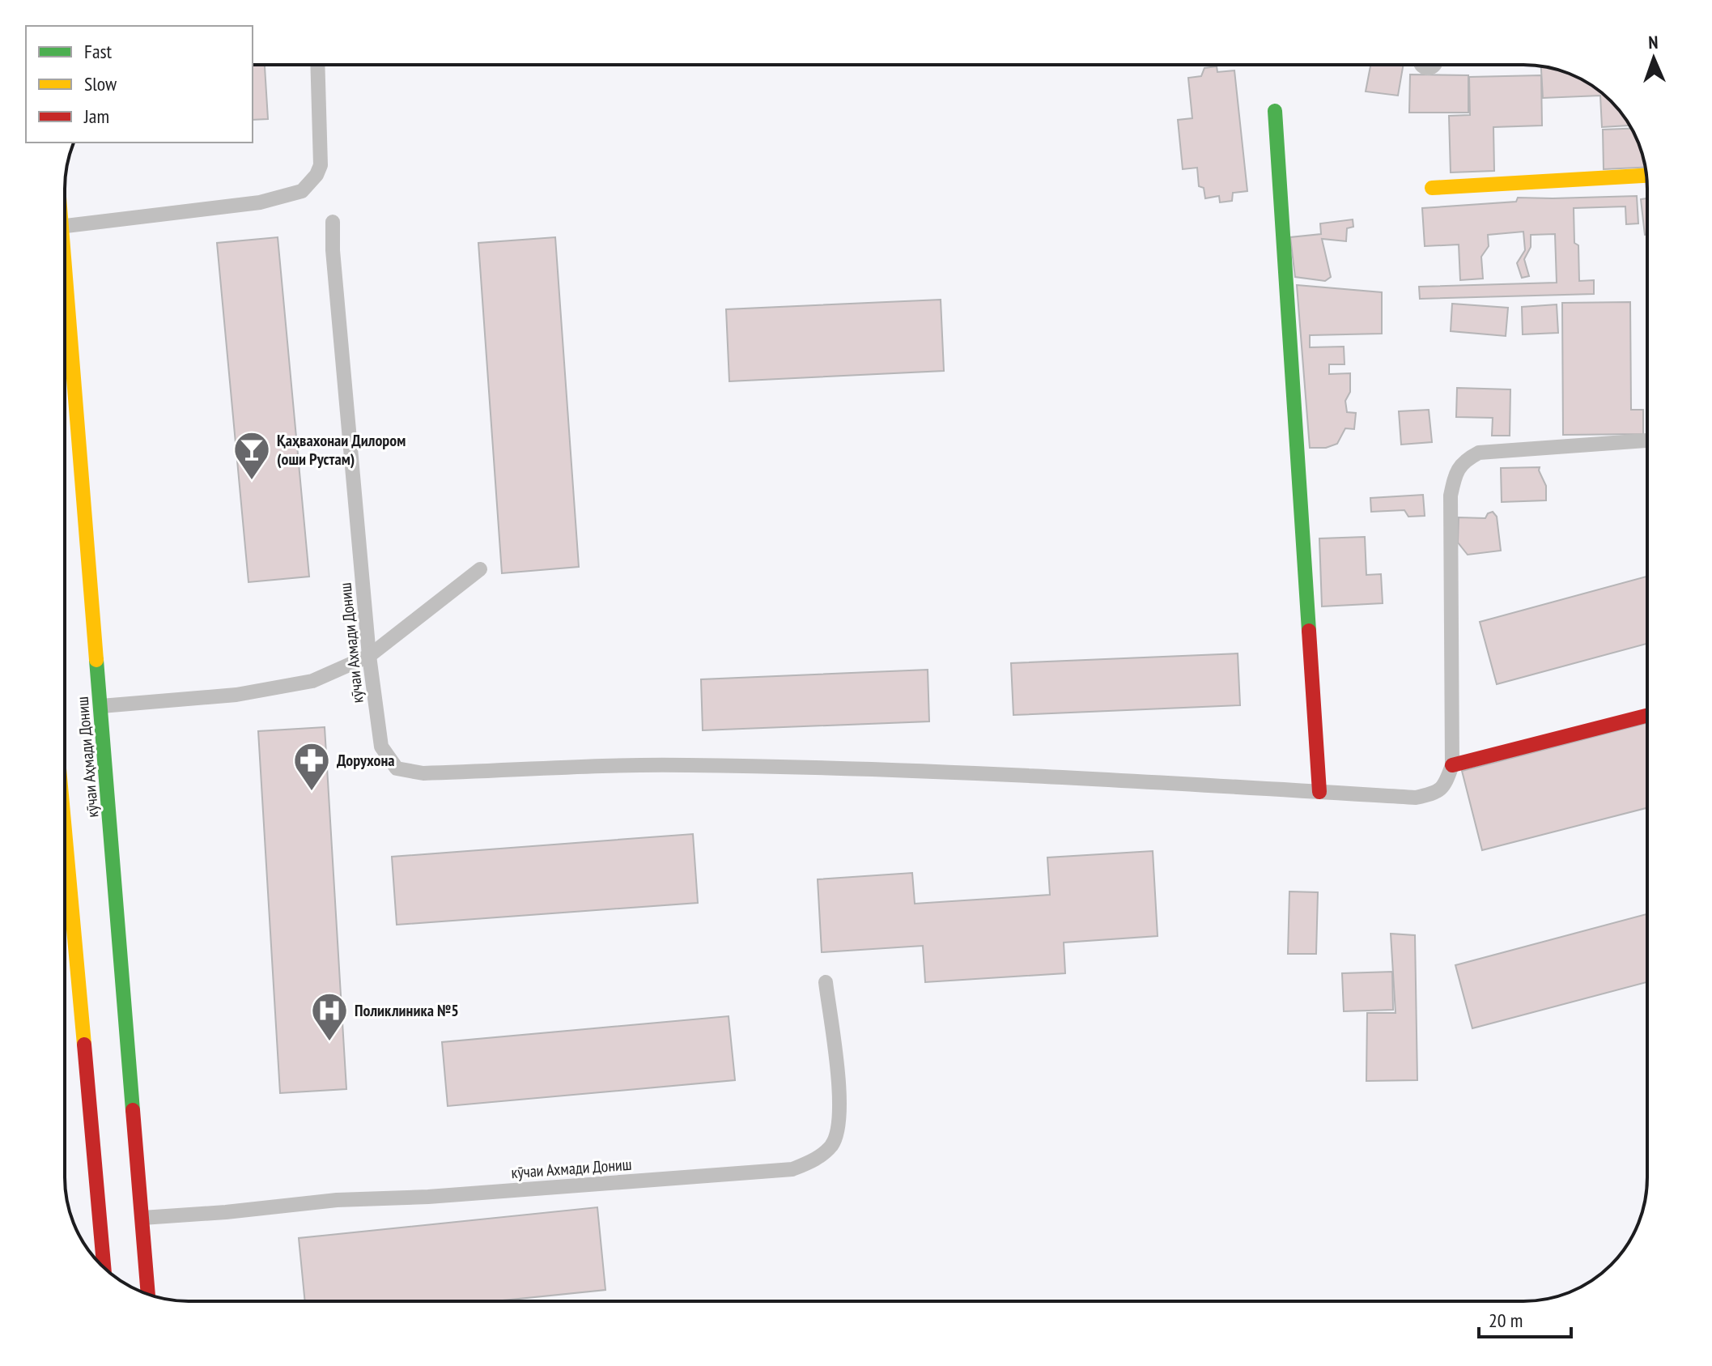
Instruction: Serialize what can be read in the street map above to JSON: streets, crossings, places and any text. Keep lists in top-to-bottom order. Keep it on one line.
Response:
{"streets":{"street":["кӯчаи Аҳмади Дониш"],"lane":["кӯчаи Ахмади Дониш"]},"crossings":[["кӯчаи Ахмади Дониш","кӯчаи Аҳмади Дониш"]],"places":{"bar":["Қаҳвахонаи Дилором (оши Рустам)"],"pharmacy":["Дорухона"],"hospital":["Поликлиника №5"]},"legend":["Fast","Slow","Jam"],"scale_bar":"20 m","north":"top"}
